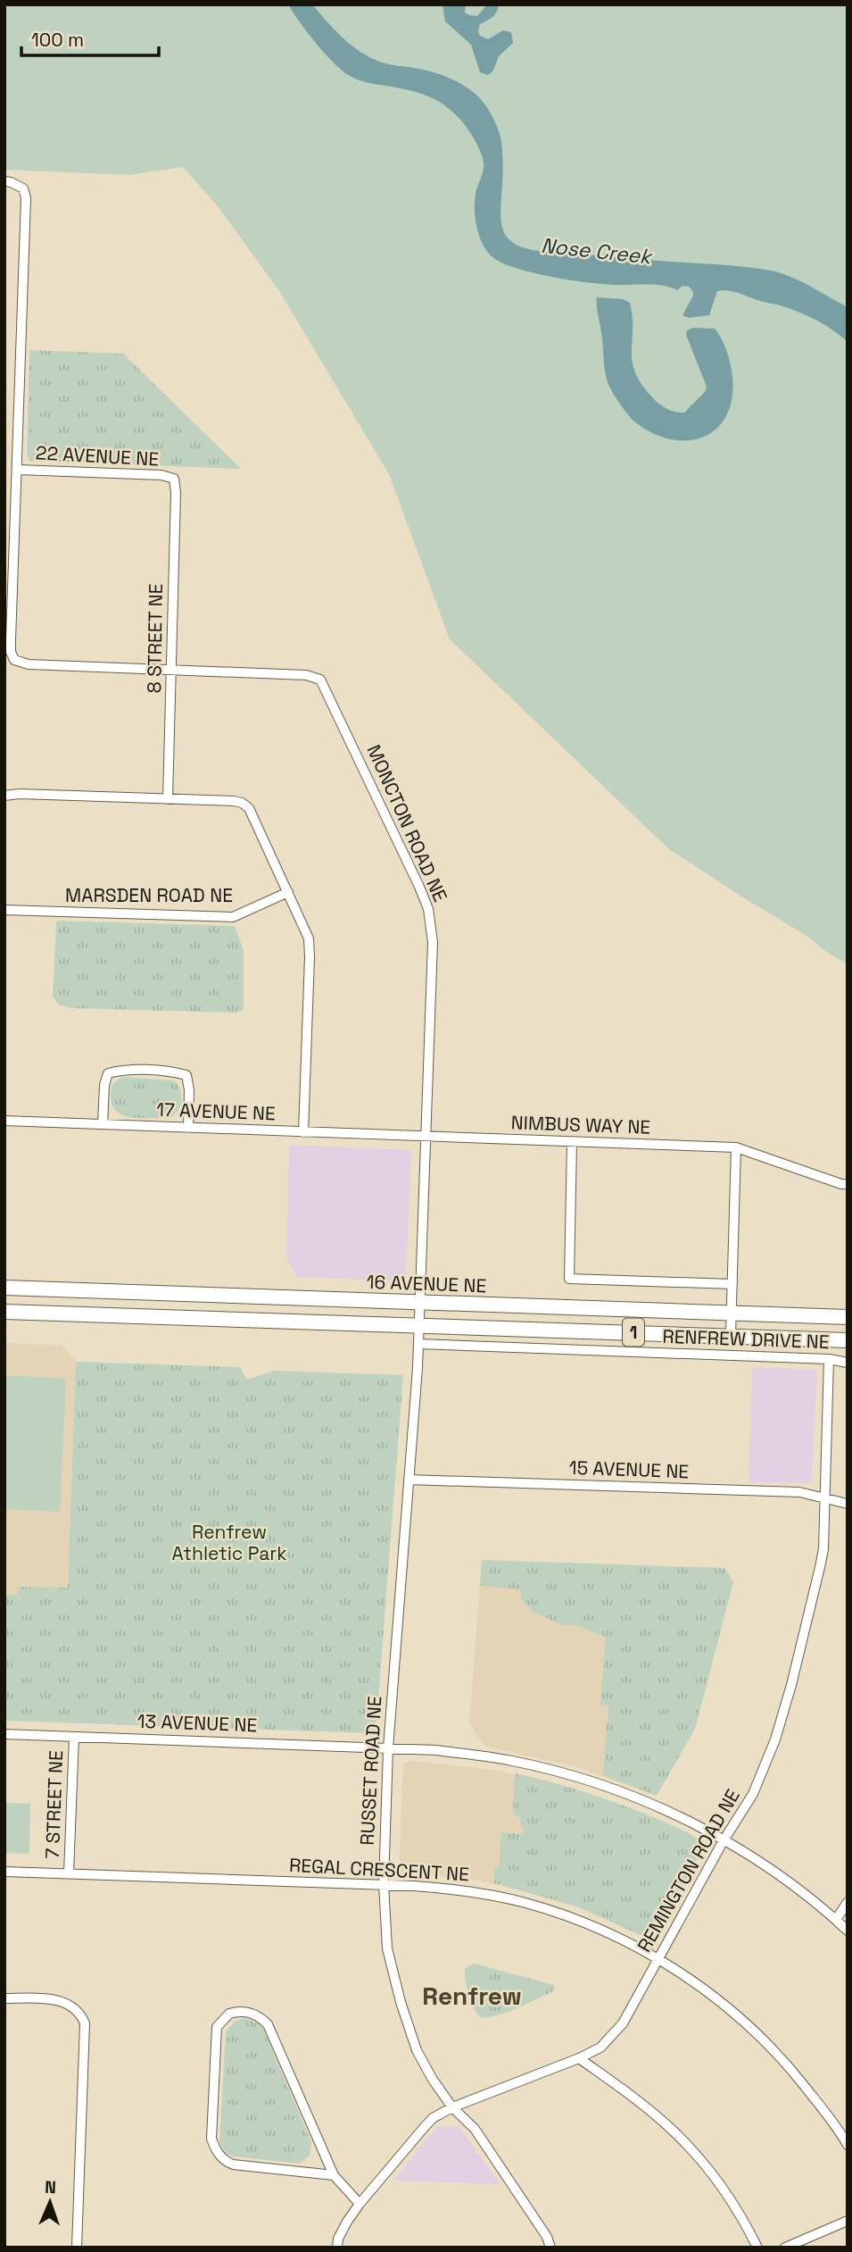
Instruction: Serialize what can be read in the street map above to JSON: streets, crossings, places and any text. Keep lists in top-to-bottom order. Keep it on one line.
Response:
{"streets":{"highway":["16 AVENUE NE","1"],"street":["22 AVENUE NE","8 STREET NE","MONCTON ROAD NE","MARSDEN ROAD NE","17 AVENUE NE","NIMBUS WAY NE","RENFREW DRIVE NE","15 AVENUE NE","13 AVENUE NE","RUSSET ROAD NE","7 STREET NE","REGAL CRESCENT NE","REMINGTON ROAD NE"]},"crossings":[["22 AVENUE NE","8 STREET NE"],["8 STREET NE","MONCTON ROAD NE"],["MONCTON ROAD NE","17 AVENUE NE"],["MONCTON ROAD NE","NIMBUS WAY NE"],["MONCTON ROAD NE","16 AVENUE NE"],["MONCTON ROAD NE","1"],["MONCTON ROAD NE","RUSSET ROAD NE"],["17 AVENUE NE","NIMBUS WAY NE"],["1","RUSSET ROAD NE"],["RENFREW DRIVE NE","RUSSET ROAD NE"],["RENFREW DRIVE NE","REMINGTON ROAD NE"],["15 AVENUE NE","RUSSET ROAD NE"],["15 AVENUE NE","REMINGTON ROAD NE"],["13 AVENUE NE","RUSSET ROAD NE"],["13 AVENUE NE","7 STREET NE"],["13 AVENUE NE","REMINGTON ROAD NE"],["RUSSET ROAD NE","REGAL CRESCENT NE"],["RUSSET ROAD NE","REMINGTON ROAD NE"],["7 STREET NE","REGAL CRESCENT NE"],["REGAL CRESCENT NE","REMINGTON ROAD NE"]],"districts":["Renfrew"],"water":["Nose Creek"],"parks":["Renfrew Athletic Park"],"scale_bar":"100 m","north":"top"}
